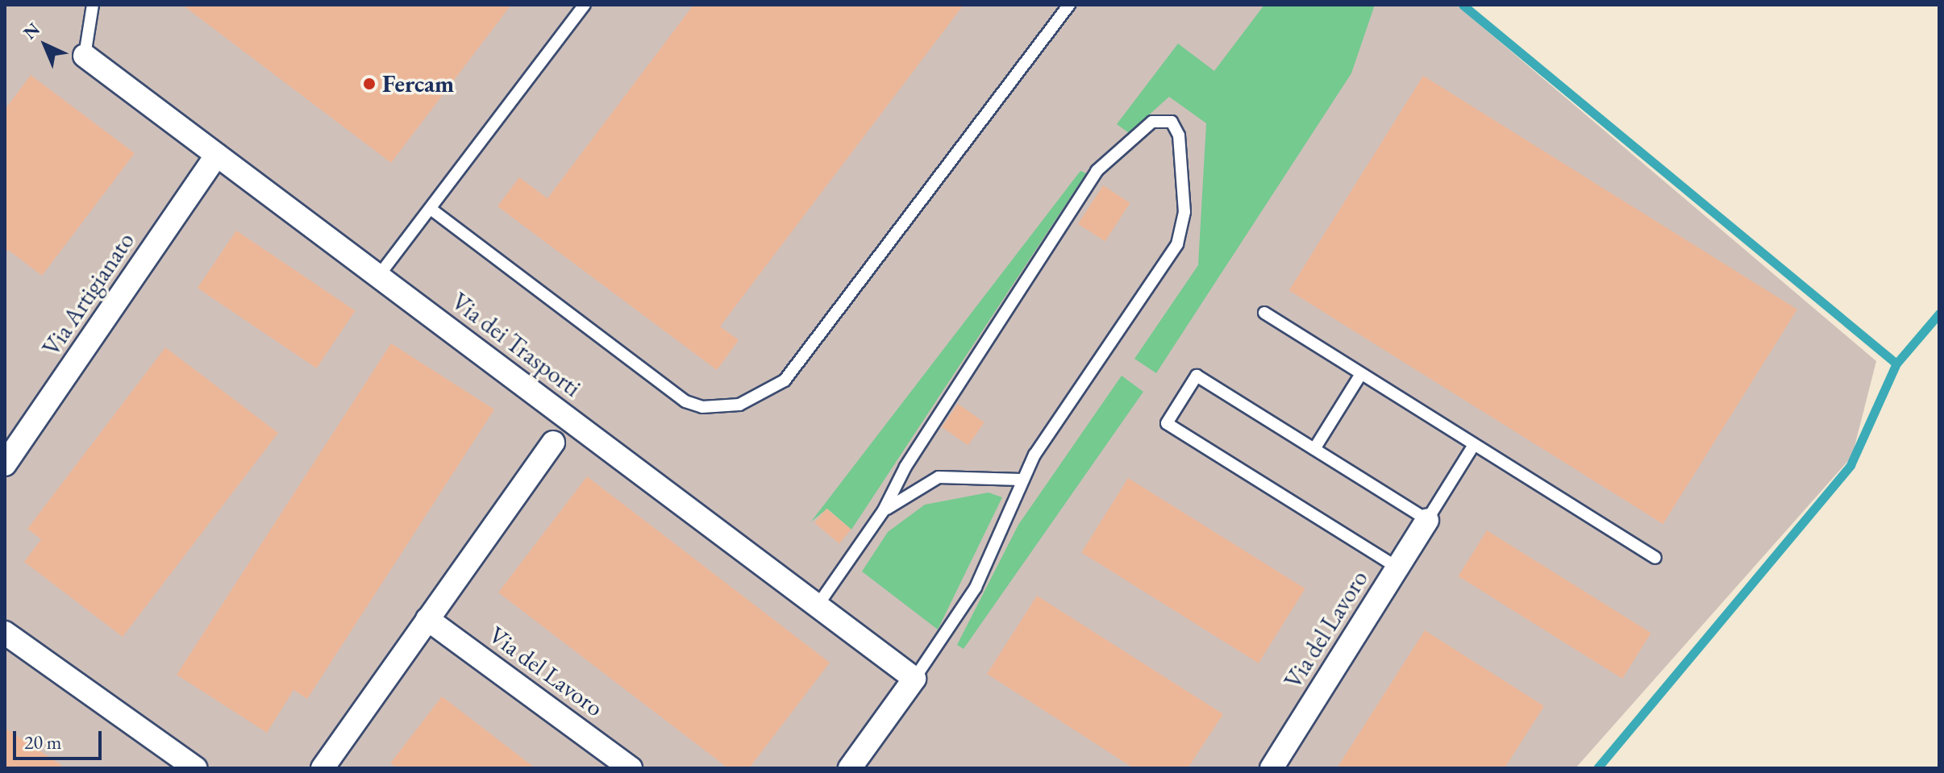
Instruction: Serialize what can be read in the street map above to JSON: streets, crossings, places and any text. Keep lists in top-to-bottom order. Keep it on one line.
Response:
{"streets":{"street":["Via Artigianato","Via dei Trasporti","Via del Lavoro"]},"crossings":[["Via Artigianato","Via dei Trasporti"]],"places":["Fercam"],"scale_bar":"20 m","north":"top left"}
